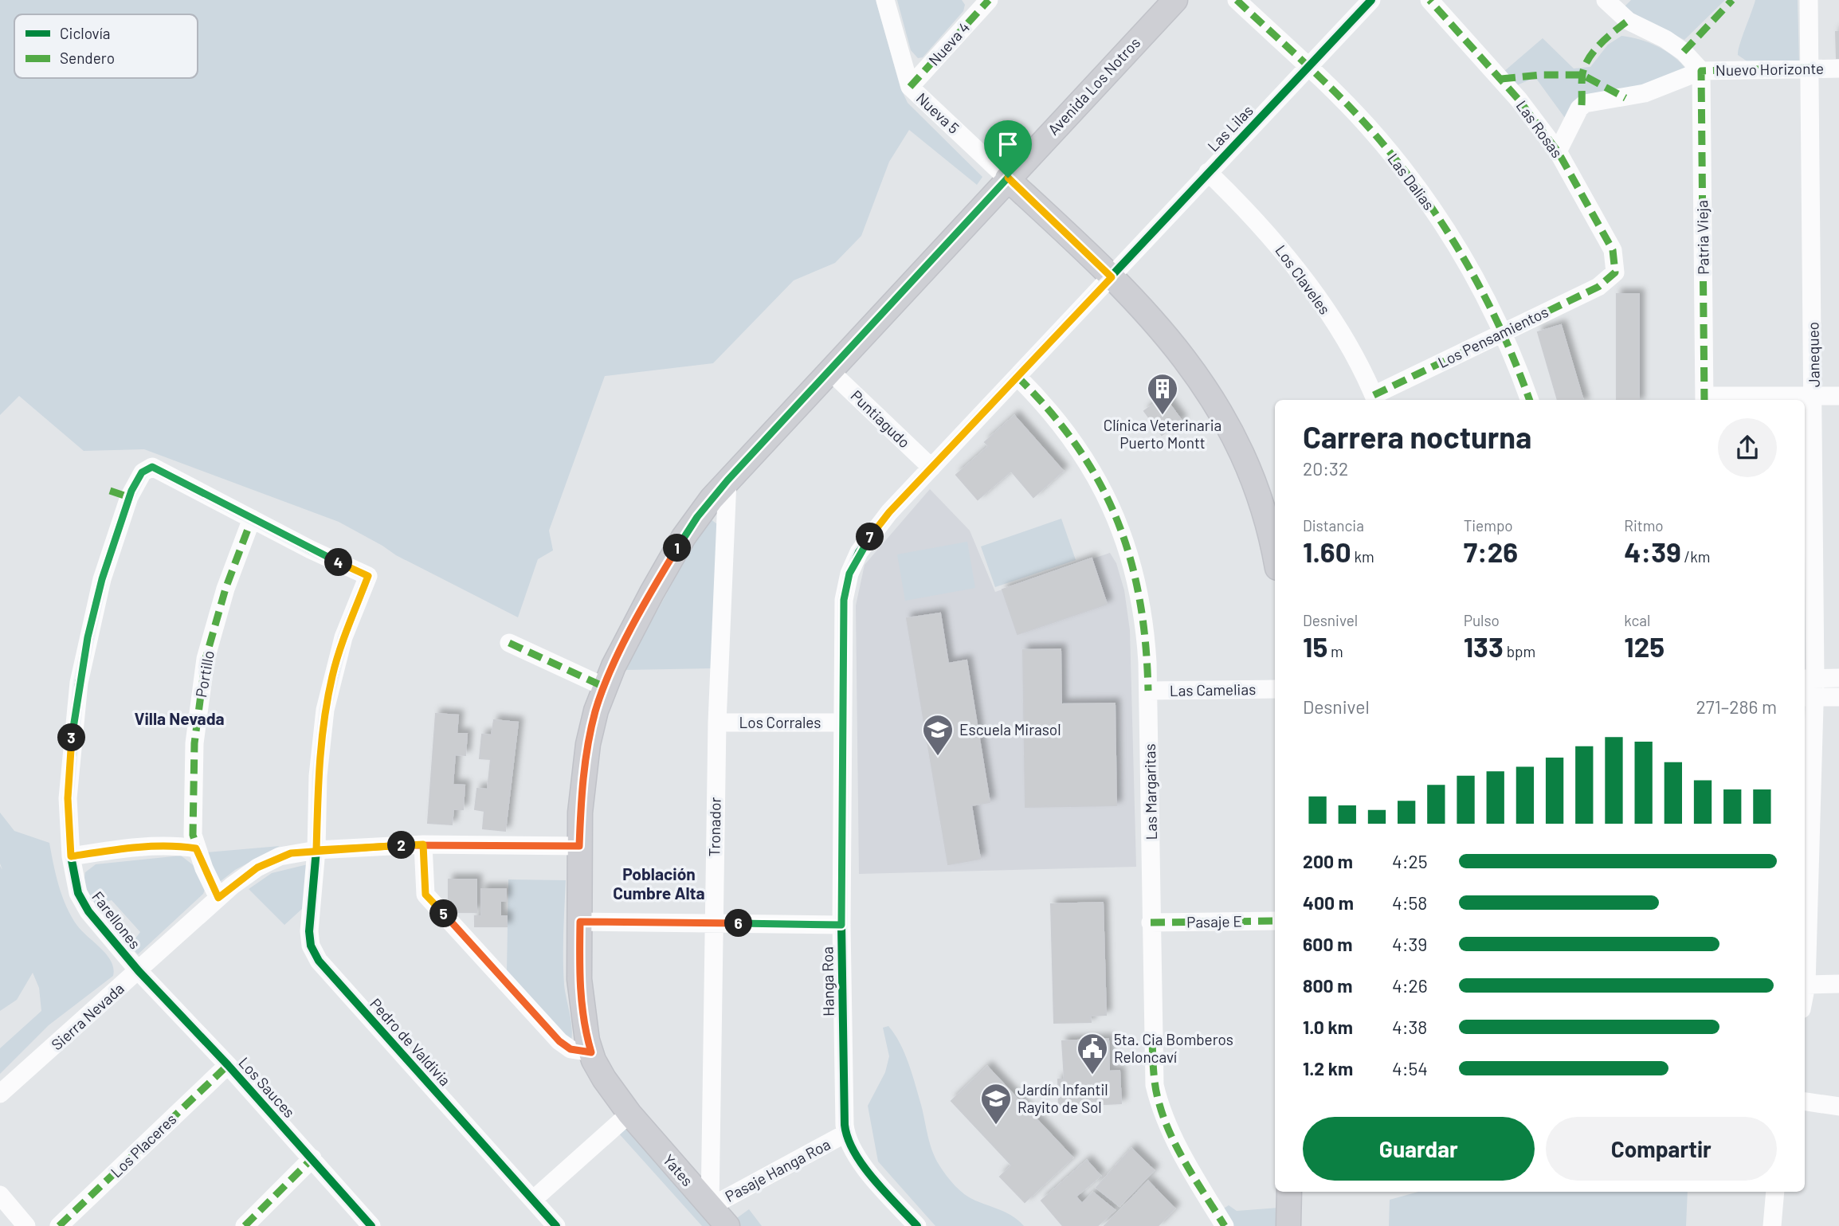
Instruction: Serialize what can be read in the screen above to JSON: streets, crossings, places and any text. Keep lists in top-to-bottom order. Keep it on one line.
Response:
{"streets":{"main road":["Avenida Los Notros","Yates"],"street":["Nueva 4","Nuevo Horizonte","Nueva 5","Las Lilas","Las Rosas","Las Dalias","Patria Vieja","Los Claveles","Los Pensamientos","Janequeo","Puntiagudo","Portillo","Las Camelias","Los Corrales","Las Margaritas","Tronador","Farellones","Pasaje E","Hanga Roa","Sierra Nevada","Pedro de Valdivia","Los Sauces","Los Placeres","Pasaje Hanga Roa"]},"crossings":[["Nueva 4","Nueva 5"],["Nuevo Horizonte","Las Rosas"],["Nuevo Horizonte","Patria Vieja"],["Nuevo Horizonte","Janequeo"],["Avenida Los Notros","Nueva 5"],["Avenida Los Notros","Puntiagudo"],["Avenida Los Notros","Tronador"],["Avenida Los Notros","Sierra Nevada"],["Avenida Los Notros","Yates"],["Las Lilas","Las Dalias"],["Las Lilas","Los Claveles"],["Las Lilas","Hanga Roa"],["Las Rosas","Los Pensamientos"],["Las Dalias","Los Pensamientos"],["Los Claveles","Los Pensamientos"],["Puntiagudo","Hanga Roa"],["Portillo","Farellones"],["Portillo","Sierra Nevada"],["Portillo","Pedro de Valdivia"],["Las Camelias","Las Margaritas"],["Los Corrales","Tronador"],["Los Corrales","Hanga Roa"],["Las Margaritas","Pasaje E"],["Las Margaritas","Hanga Roa"],["Tronador","Yates"],["Tronador","Pasaje Hanga Roa"],["Farellones","Sierra Nevada"],["Farellones","Pedro de Valdivia"],["Farellones","Los Sauces"],["Hanga Roa","Pasaje Hanga Roa"],["Sierra Nevada","Pedro de Valdivia"],["Sierra Nevada","Los Sauces"],["Los Sauces","Los Placeres"],["Yates","Pasaje Hanga Roa"]],"districts":["Villa Nevada","Población Cumbre Alta"],"places":{"building":["Clínica Veterinaria Puerto Montt"],"school or university":["Escuela Mirasol","Jardín Infantil Rayito de Sol"],"public building":["5ta. Cia Bomberos Reloncaví"]},"legend":["Ciclovía","Sendero"],"page":{"heading":["Carrera nocturna","20:32"],"stats":[["Distancia","1.60 km"],["Tiempo","7:26"],["Ritmo","4:39 /km"],["Desnivel","15 m"],["Pulso","133 bpm"],["kcal","125"]],"pins":["7","1","4","3","2","5","6"],"chart":["Desnivel","271–286 m"],"list":[{"name":"200 m","note":"4:25"},{"name":"400 m","note":"4:58"},{"name":"600 m","note":"4:39"},{"name":"800 m","note":"4:26"},{"name":"1.0 km","note":"4:38"},{"name":"1.2 km","note":"4:54"}],"buttons":["Guardar","Compartir"]}}
